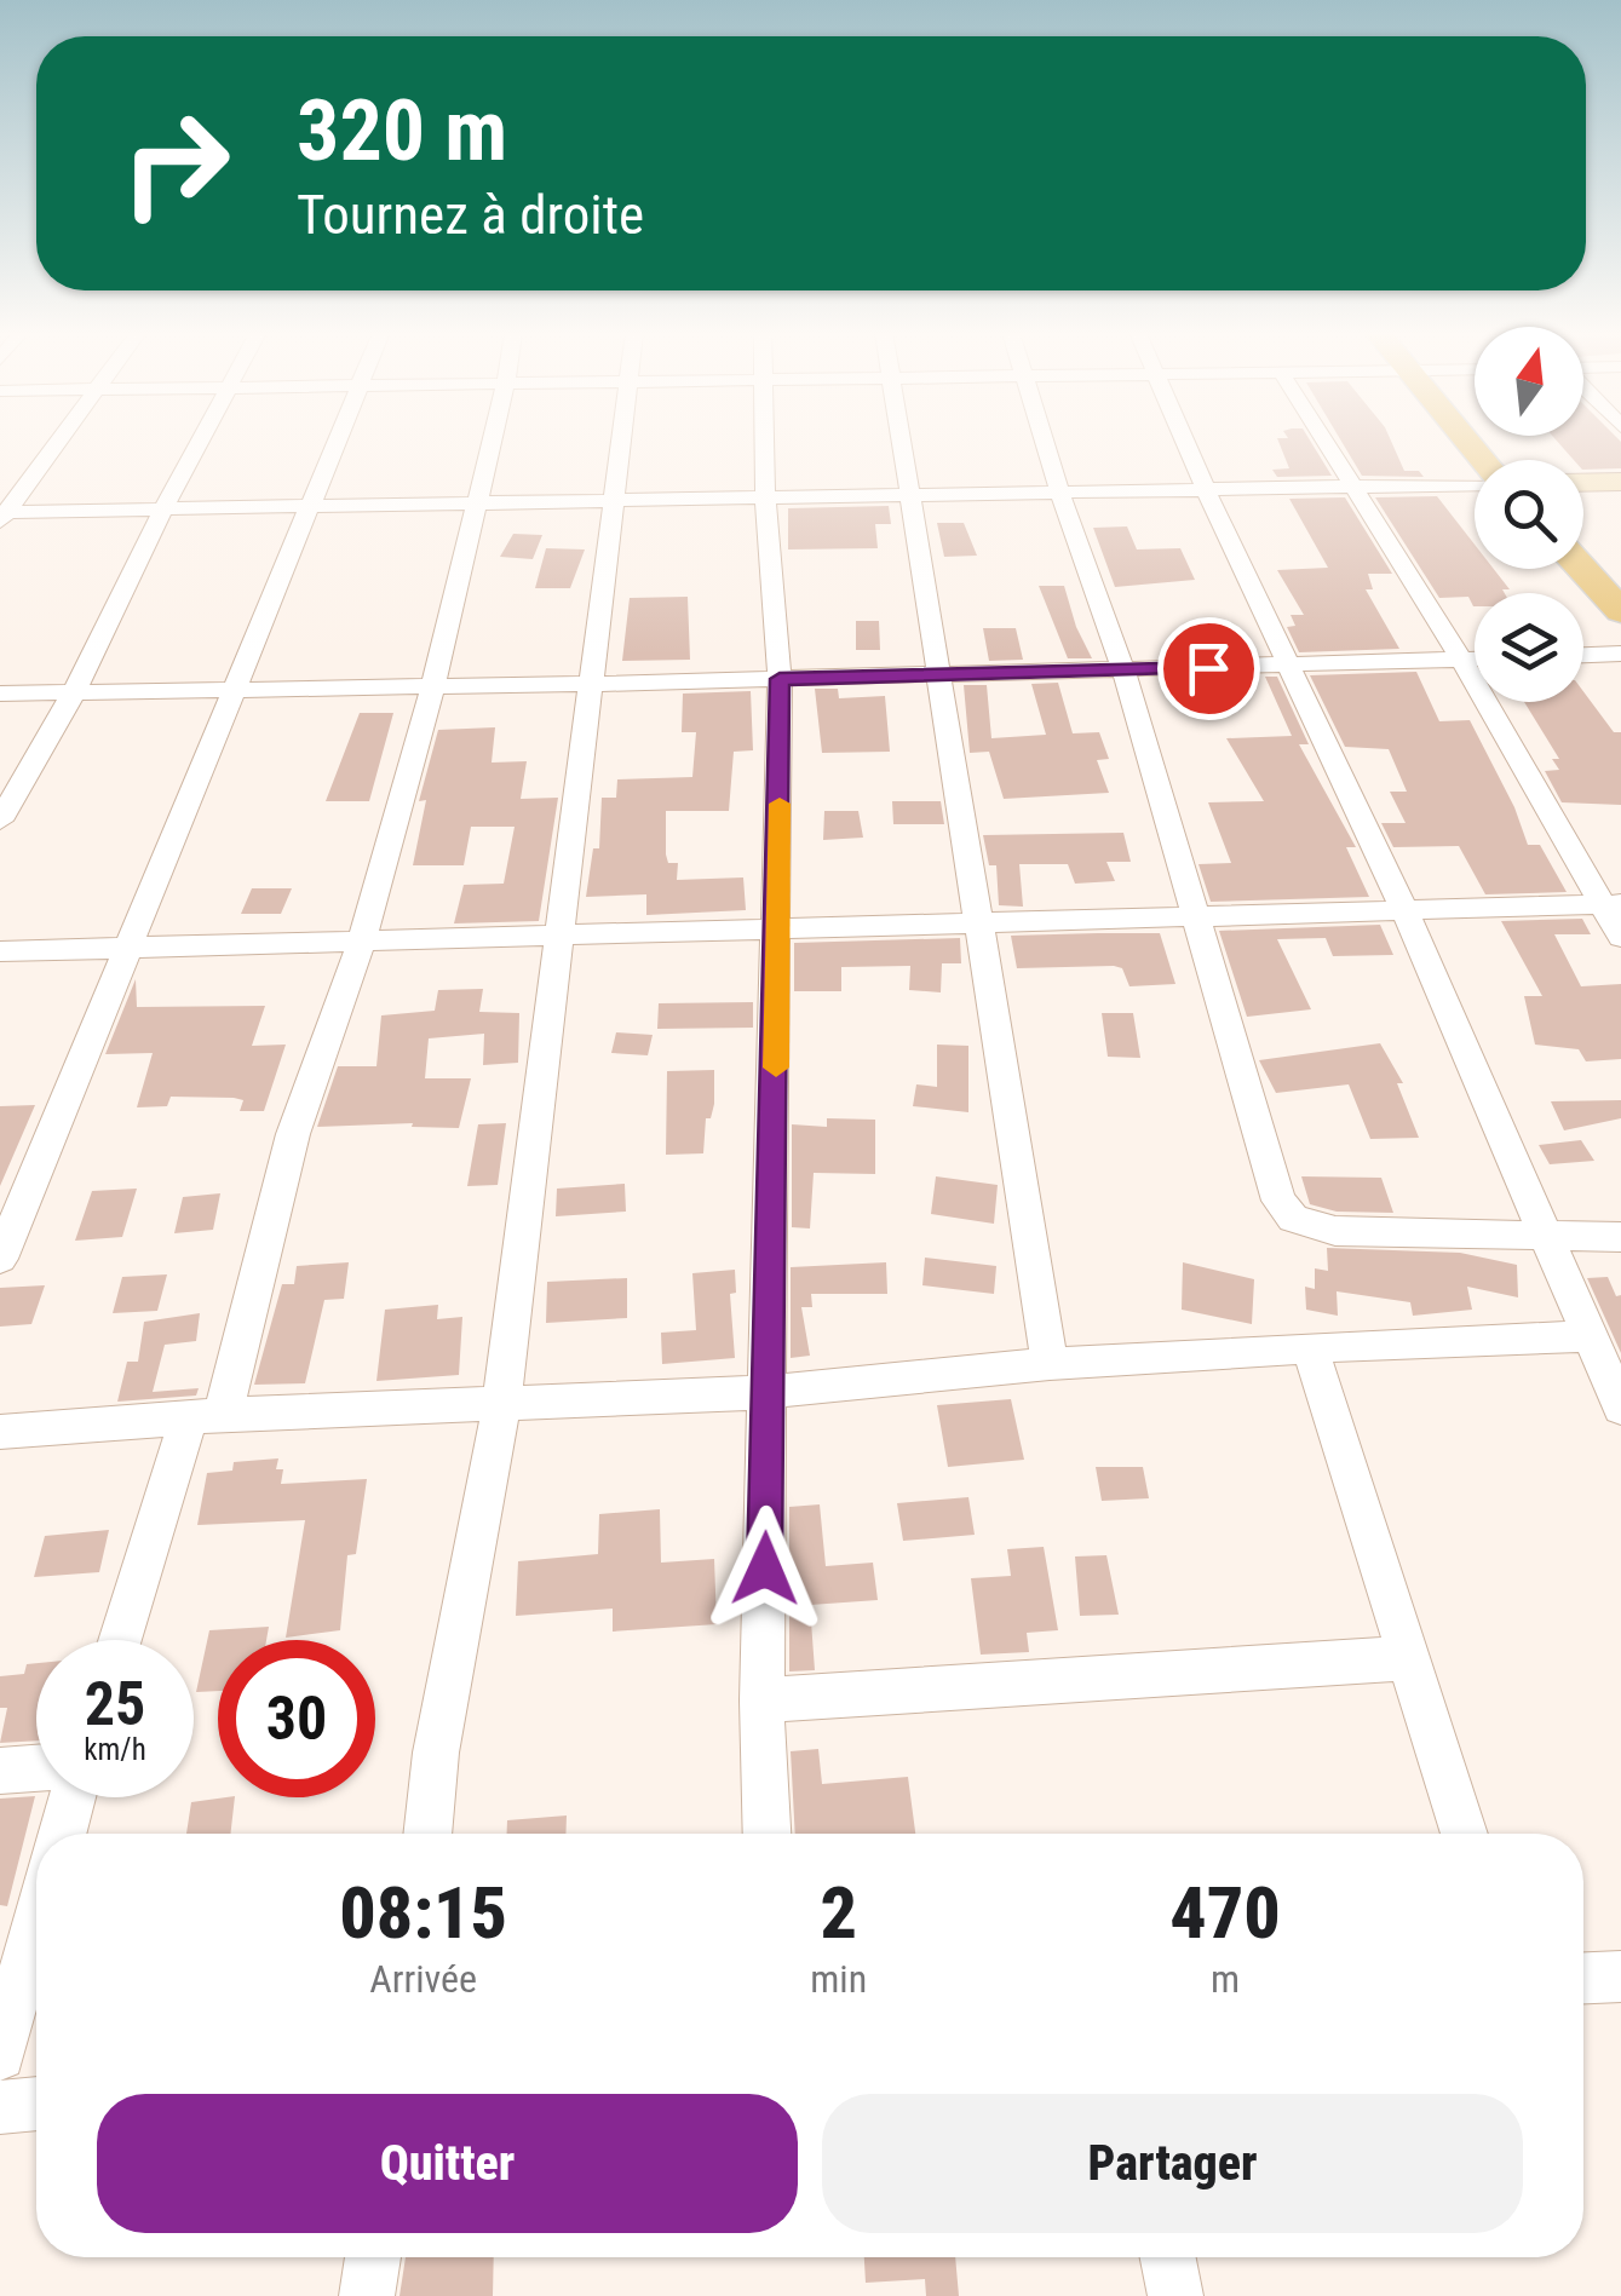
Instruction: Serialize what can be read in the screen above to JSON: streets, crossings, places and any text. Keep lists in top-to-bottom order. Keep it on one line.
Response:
{"north":"top","page":{"turn":["320 m","Tournez à droite"],"speed":"25 km/h","limit":"30","eta":["08:15","Arrivée","2","min","470","m"],"buttons":["Quitter","Partager"]}}
